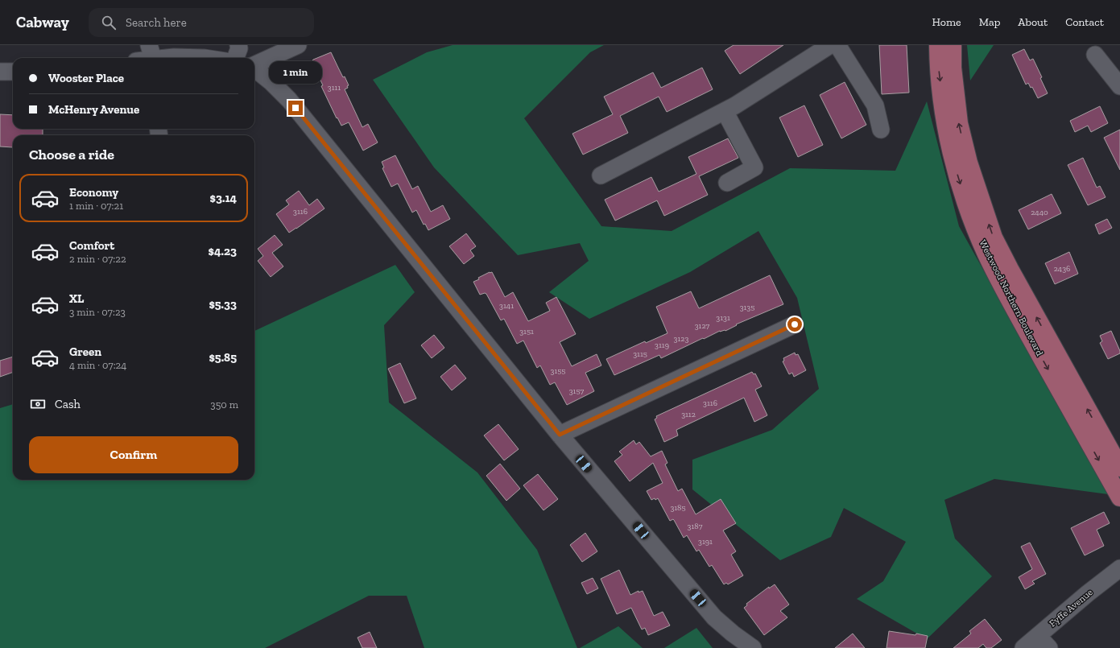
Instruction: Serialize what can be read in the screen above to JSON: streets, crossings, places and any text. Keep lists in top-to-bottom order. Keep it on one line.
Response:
{"streets":{"main road":["Westwood Northern Boulevard"],"street":["Fyffe Avenue"]},"house_numbers":["3111","3116","2440","2436","3141","3135","3131","3127","3151","3123","3119","3115","3155","3157","3116","3112","3185","3187","3191"],"page":{"header":"Cabway","search":"Search here","nav":["Home","Map","About","Contact"],"banner":["Wooster Place","McHenry Avenue"],"bubble":"1 min","heading":"Choose a ride","list":[{"name":"Economy","note":"1 min · 07:21","value":"$3.14"},{"name":"Comfort","note":"2 min · 07:22","value":"$4.23"},{"name":"XL","note":"3 min · 07:23","value":"$5.33"},{"name":"Green","note":"4 min · 07:24","value":"$5.85"}],"pay":["Cash","350 m"],"buttons":"Confirm"}}
